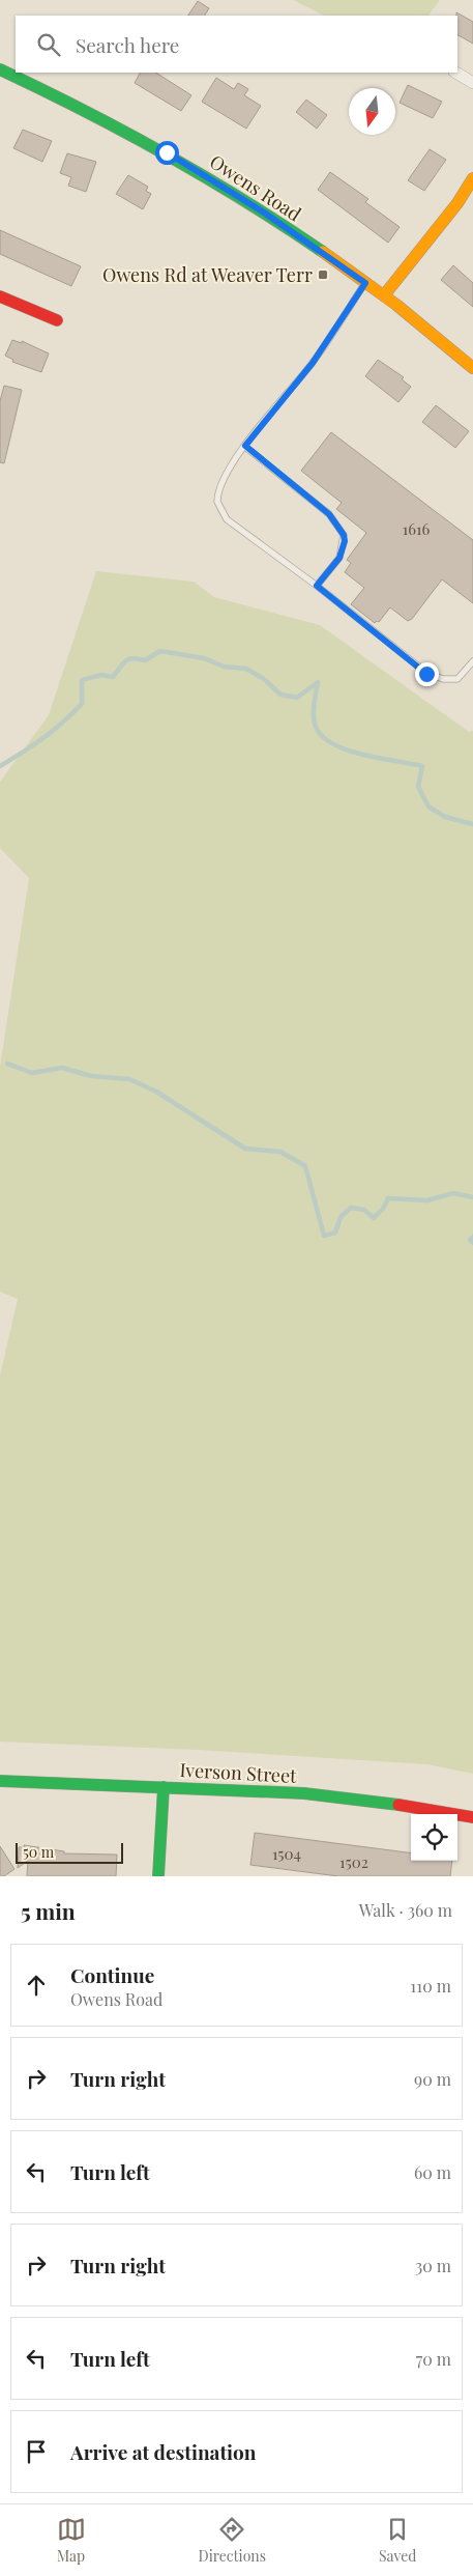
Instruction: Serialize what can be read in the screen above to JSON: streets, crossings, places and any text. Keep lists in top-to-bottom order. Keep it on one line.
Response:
{"streets":{"street":["Owens Road","Iverson Street"]},"places":{"transit":["Owens Rd at Weaver Terr"]},"house_numbers":["1616","1504","1502"],"scale_bar":"50 m","north":"bottom","page":{"search":"Search here","scale":"50 m","heading":["5 min","Walk · 360 m"],"list":[["Continue","Owens Road","110 m"],["Turn right","90 m"],["Turn left","60 m"],["Turn right","30 m"],["Turn left","70 m"],"Arrive at destination"],"nav":["Map","Directions","Saved"]}}
